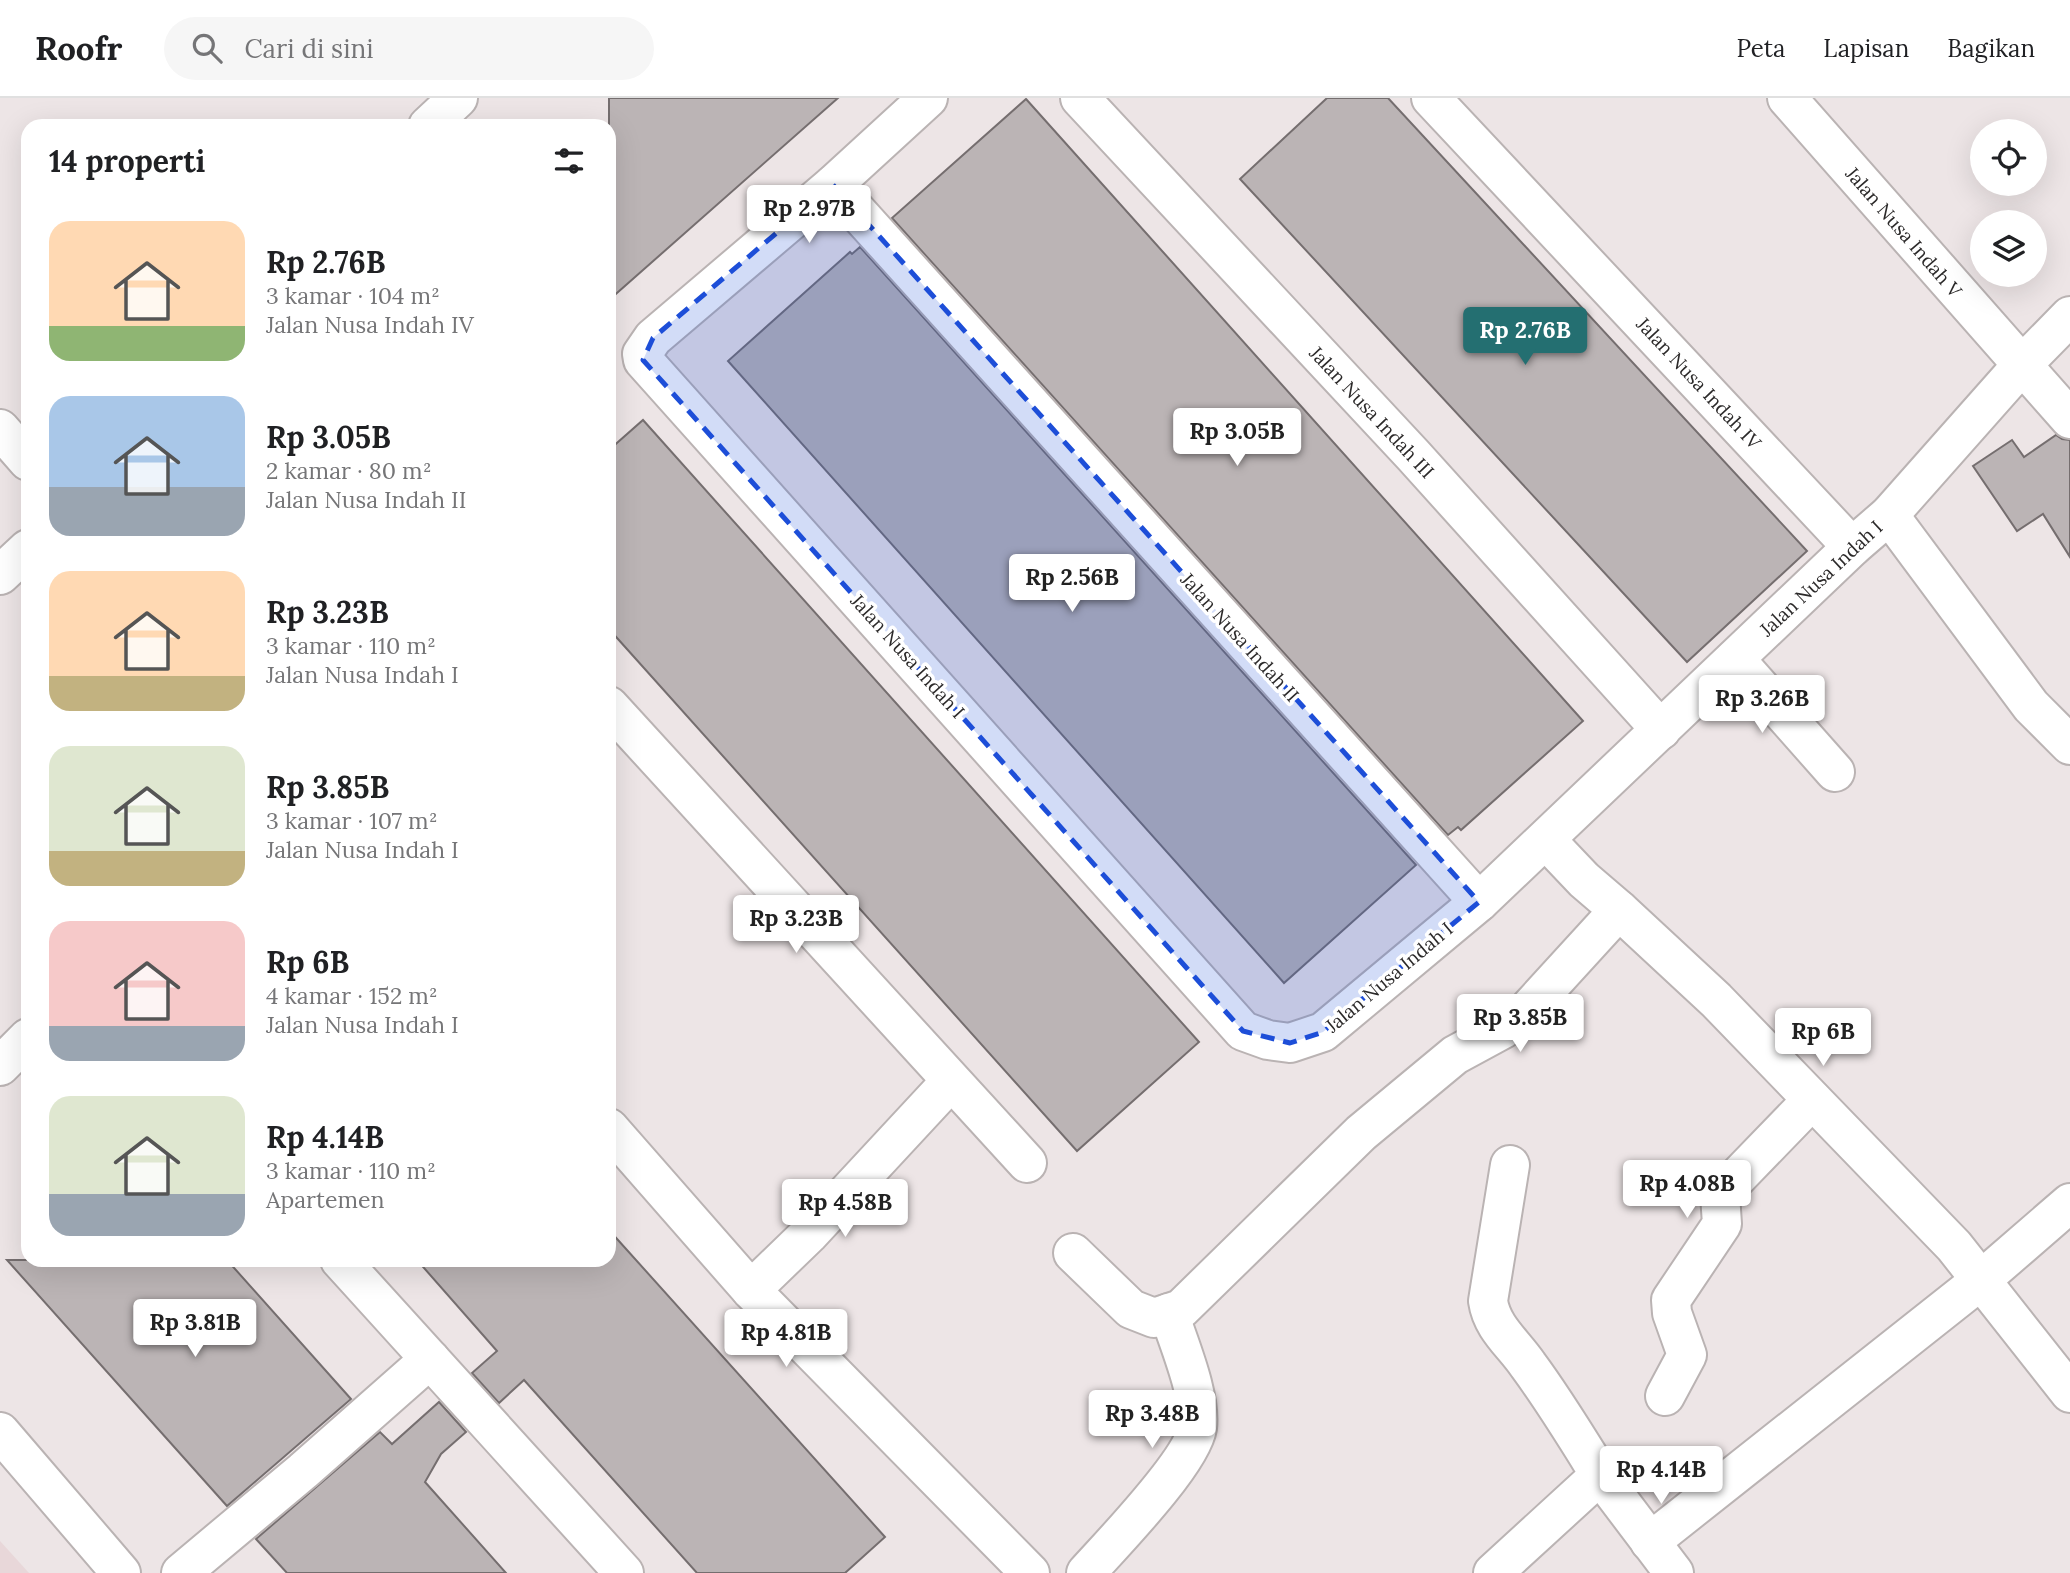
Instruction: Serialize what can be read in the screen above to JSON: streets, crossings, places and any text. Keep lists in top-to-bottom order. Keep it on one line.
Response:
{"streets":{"street":["Jalan Nusa Indah V","Jalan Nusa Indah IV","Jalan Nusa Indah III","Jalan Nusa Indah I","Jalan Nusa Indah II"]},"crossings":[["Jalan Nusa Indah V","Jalan Nusa Indah I"],["Jalan Nusa Indah IV","Jalan Nusa Indah I"],["Jalan Nusa Indah III","Jalan Nusa Indah I"],["Jalan Nusa Indah I","Jalan Nusa Indah II"]],"page":{"header":"Roofr","search":"Cari di sini","nav":["Peta","Lapisan","Bagikan"],"heading":"14 properti","price":["Rp 2.97B","Rp 2.76B","Rp 3.05B","Rp 2.56B","Rp 3.26B","Rp 3.23B","Rp 3.85B","Rp 6B","Rp 4.08B","Rp 4.58B","Rp 3.81B","Rp 4.81B","Rp 3.48B","Rp 4.14B"],"list":[{"name":"Rp 2.76B","note":"3 kamar · 104 m² · Jalan Nusa Indah IV"},{"name":"Rp 3.05B","note":"2 kamar · 80 m² · Jalan Nusa Indah II"},{"name":"Rp 3.23B","note":"3 kamar · 110 m² · Jalan Nusa Indah I"},{"name":"Rp 3.85B","note":"3 kamar · 107 m² · Jalan Nusa Indah I"},{"name":"Rp 6B","note":"4 kamar · 152 m² · Jalan Nusa Indah I"},{"name":"Rp 4.14B","note":"3 kamar · 110 m² · Apartemen"}]}}
